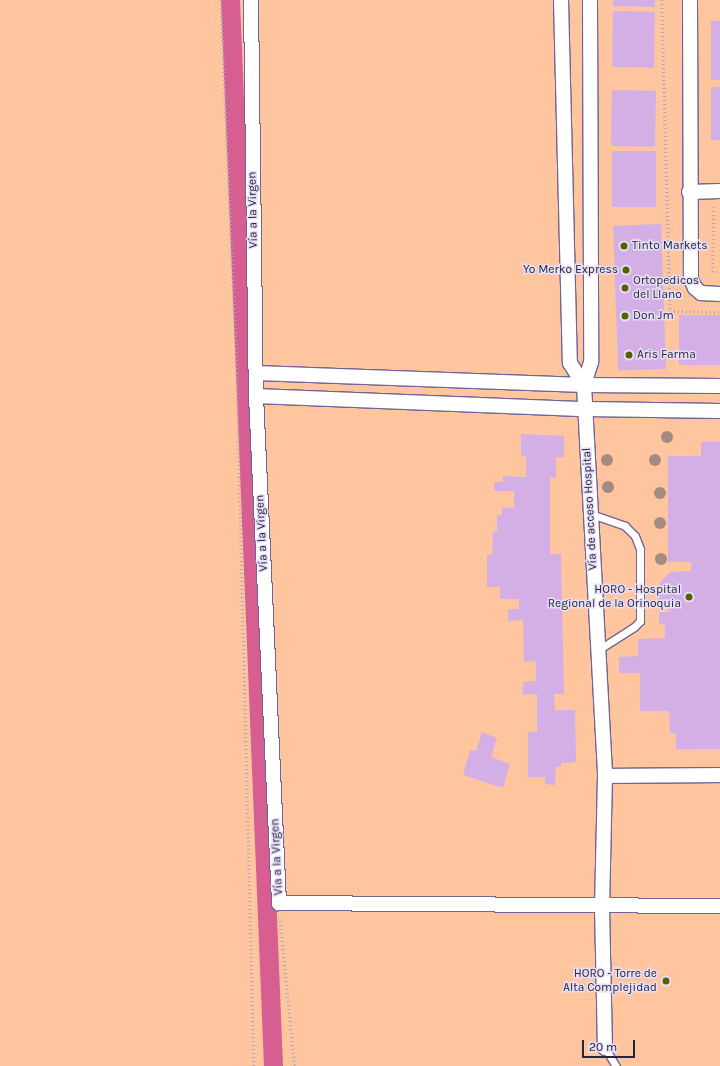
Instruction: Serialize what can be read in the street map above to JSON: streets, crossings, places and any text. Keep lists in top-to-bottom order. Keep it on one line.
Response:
{"streets":{"street":["Vía a la Virgen","Vía de acceso Hospital"]},"places":["Tinto Markets","Yo Merko Express","Ortopedicos del Llano","Don Jm","Aris Farma","HORO - Hospital Regional de la Orinoquia","HORO - Torre de Alta Complejidad"],"scale_bar":"20 m"}
